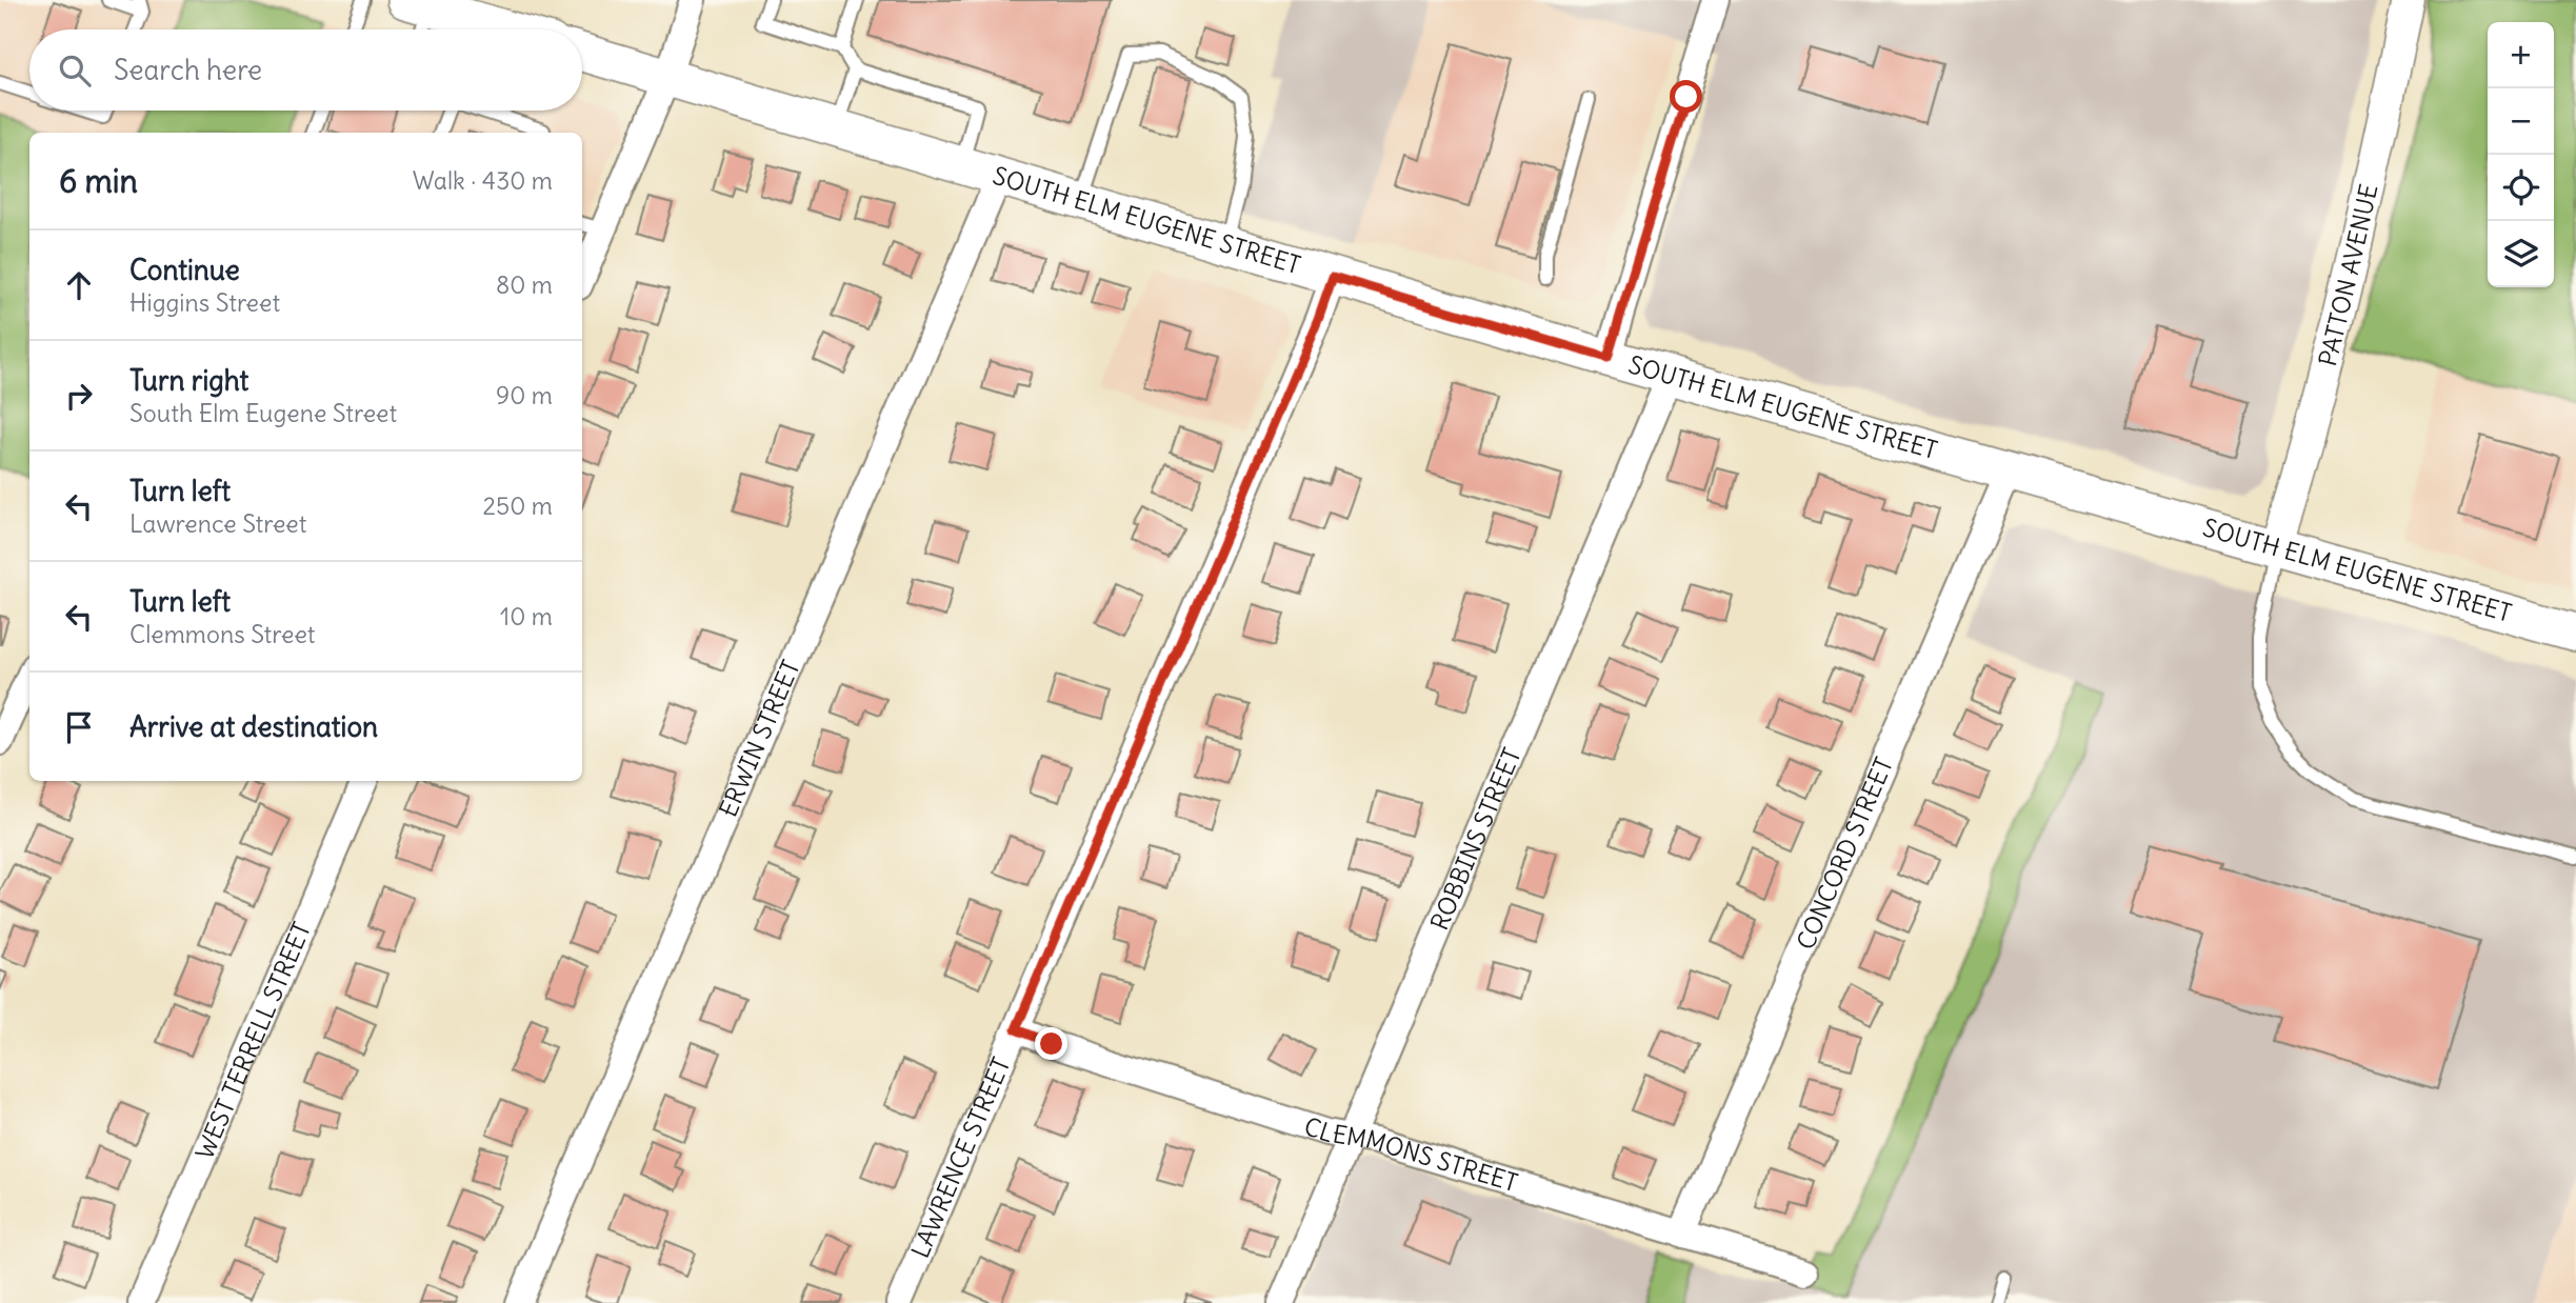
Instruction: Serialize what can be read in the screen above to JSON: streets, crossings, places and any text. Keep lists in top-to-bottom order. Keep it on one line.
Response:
{"streets":{"main road":["SOUTH ELM EUGENE STREET"],"street":["PATTON AVENUE","ERWIN STREET","ROBBINS STREET","CONCORD STREET","WEST TERRELL STREET","CLEMMONS STREET","LAWRENCE STREET"]},"crossings":[["SOUTH ELM EUGENE STREET","PATTON AVENUE"],["SOUTH ELM EUGENE STREET","ERWIN STREET"],["SOUTH ELM EUGENE STREET","ROBBINS STREET"],["SOUTH ELM EUGENE STREET","CONCORD STREET"],["SOUTH ELM EUGENE STREET","LAWRENCE STREET"],["ROBBINS STREET","CLEMMONS STREET"],["CONCORD STREET","CLEMMONS STREET"],["CLEMMONS STREET","LAWRENCE STREET"]],"page":{"map_buttons":["+","−"],"search":"Search here","heading":["6 min","Walk · 430 m"],"list":[["Continue","Higgins Street","80 m"],["Turn right","South Elm Eugene Street","90 m"],["Turn left","Lawrence Street","250 m"],["Turn left","Clemmons Street","10 m"],"Arrive at destination"]}}
